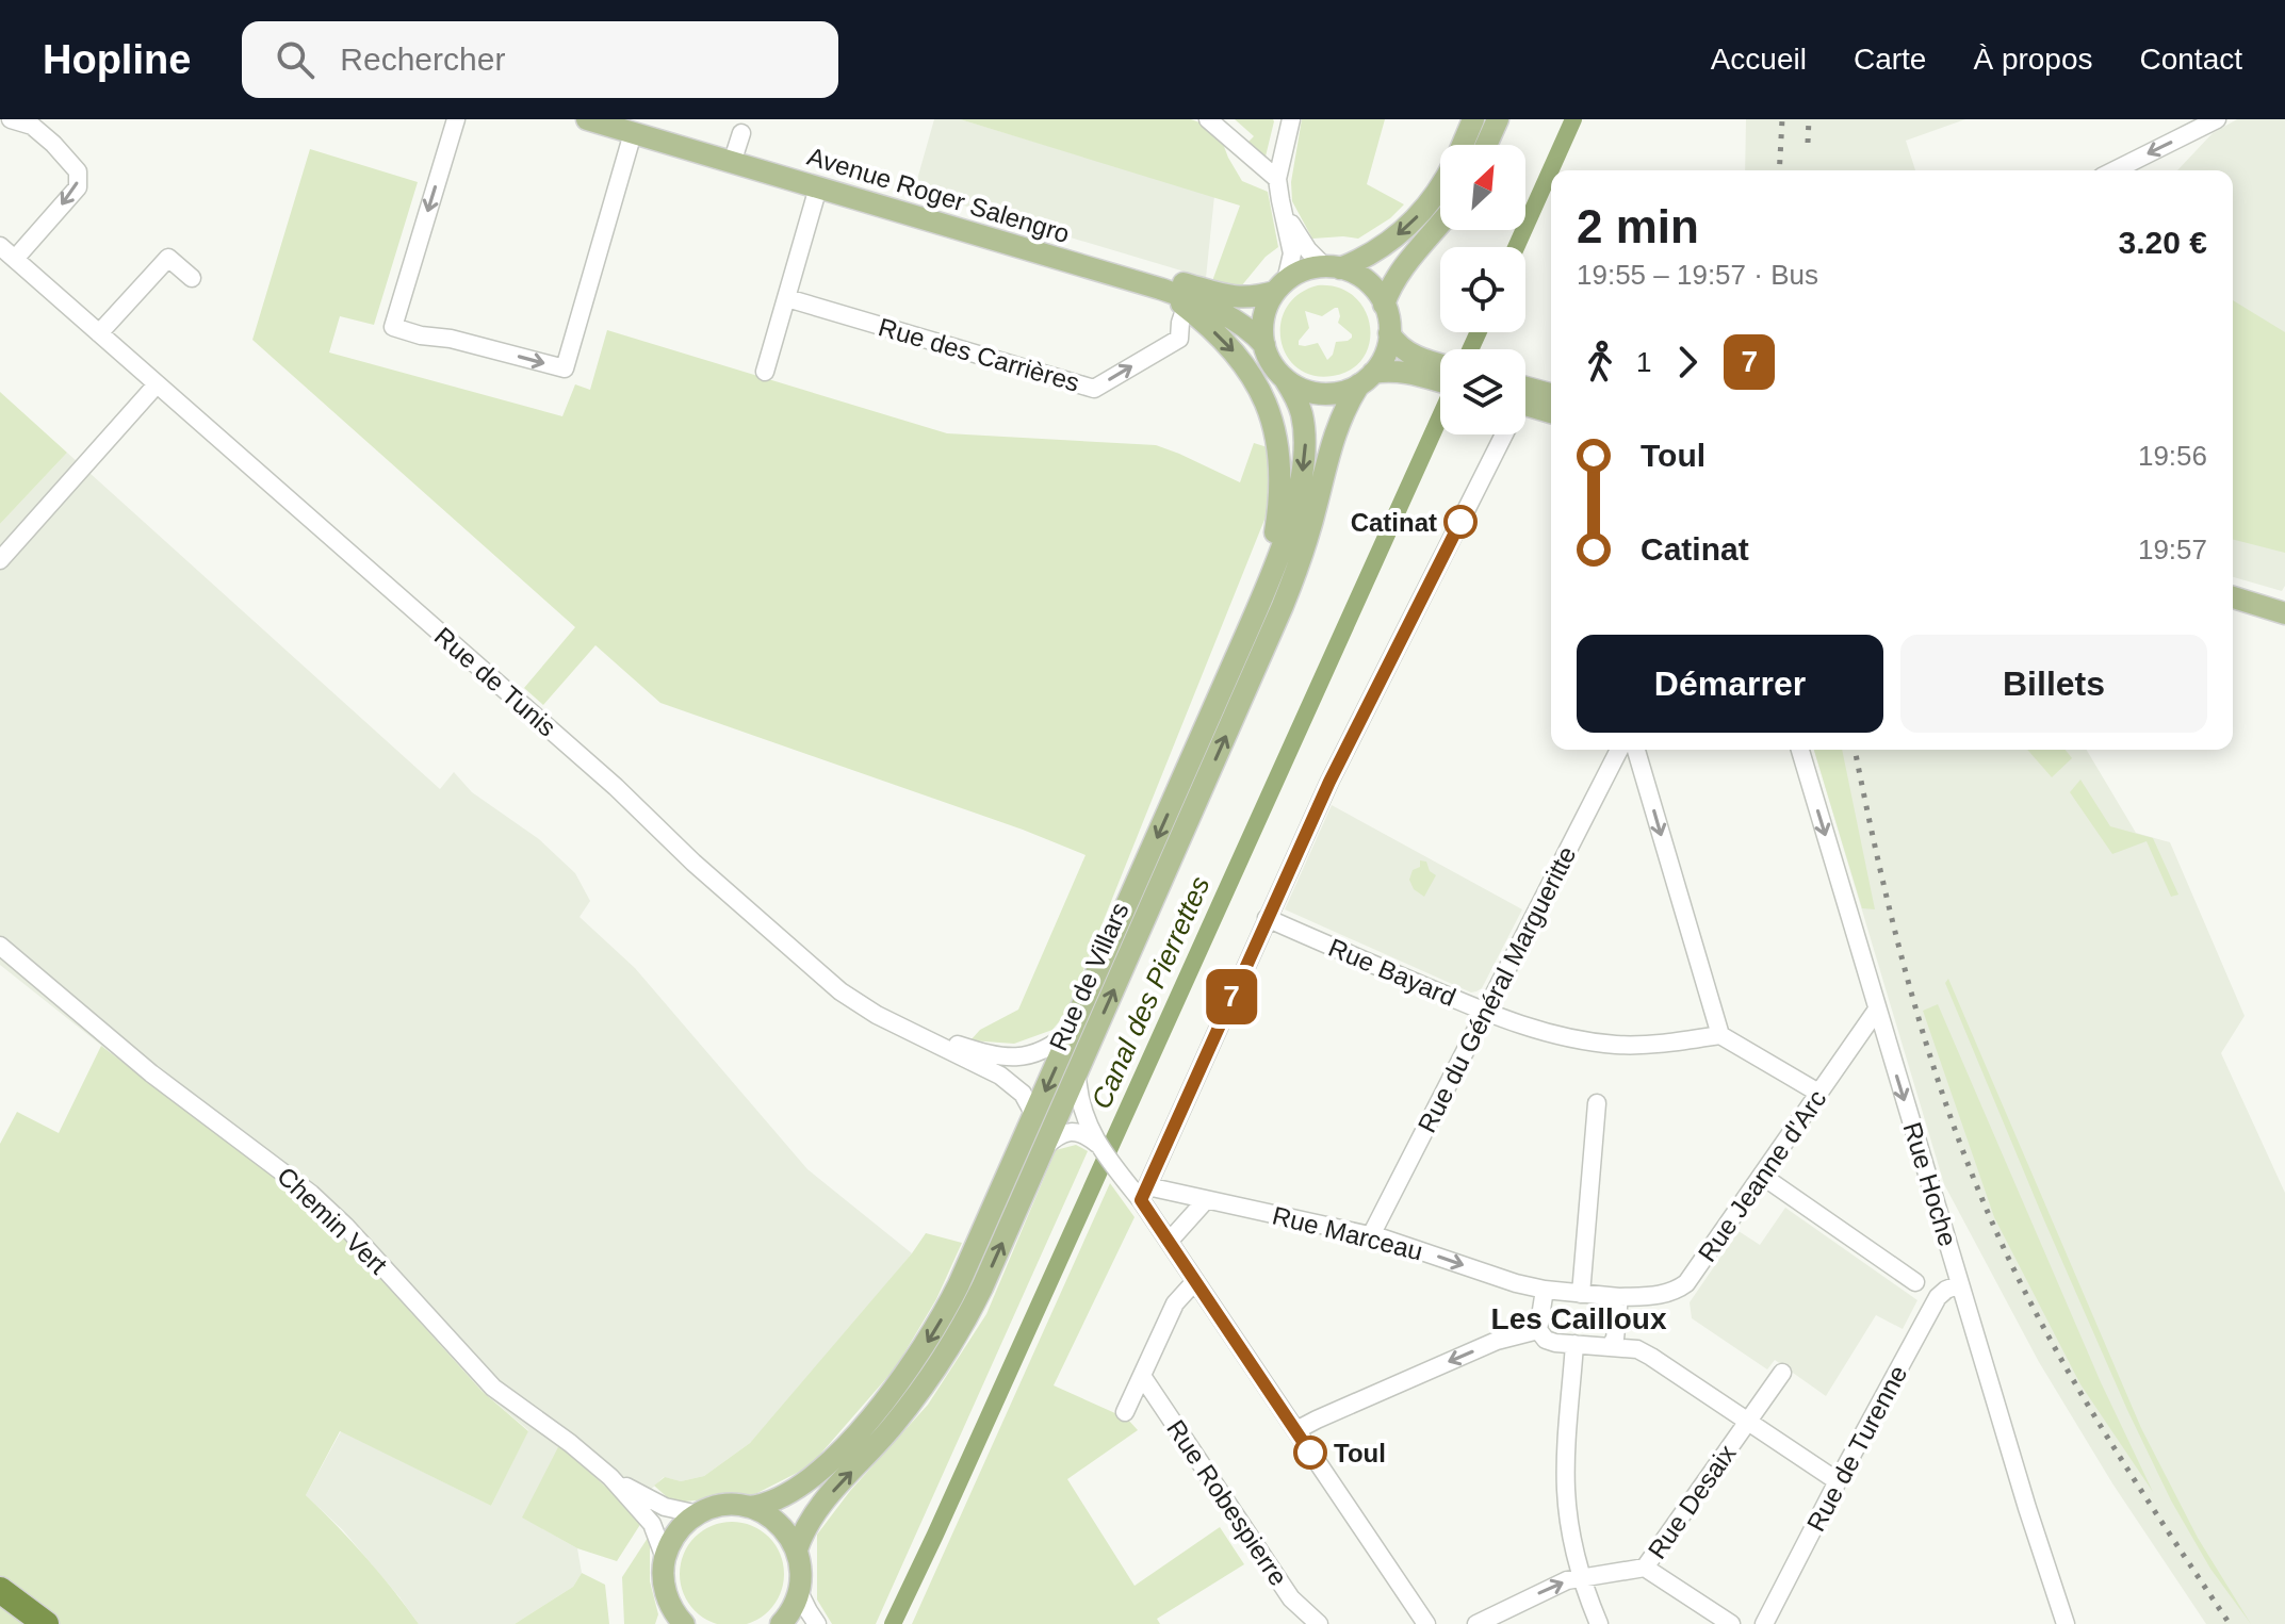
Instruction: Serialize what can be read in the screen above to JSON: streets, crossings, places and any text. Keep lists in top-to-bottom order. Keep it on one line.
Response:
{"streets":{"main road":["Avenue Roger Salengro","Rue de Villars"],"street":["Rue des Carrières","Rue de Tunis","Rue Bayard","Rue du Général Margueritte","Rue Jeanne d'Arc","Rue Hoche","Chemin Vert","Rue Marceau","Rue de Turenne","Rue Desaix","Rue Robespierre"]},"crossings":[["Avenue Roger Salengro","Rue de Villars"],["Rue de Tunis","Rue de Villars"],["Rue Bayard","Rue du Général Margueritte"],["Rue du Général Margueritte","Rue Marceau"],["Rue Jeanne d'Arc","Rue Hoche"],["Rue Jeanne d'Arc","Rue Marceau"],["Rue Hoche","Rue de Turenne"]],"one_way":["Rue des Carrières","Rue Hoche","Rue Marceau"],"districts":["Les Cailloux"],"water":["Canal des Pierrettes"],"places":["Catinat","Toul"],"lines":["bus line 7"],"north":"top right","page":{"header":"Hopline","search":"Rechercher","nav":["Accueil","Carte","À propos","Contact"],"on_map":"7","heading":["2 min","19:55 – 19:57 · Bus","3.20 €"],"legs":["1","7"],"list":[{"name":"Toul","value":"19:56"},{"name":"Catinat","value":"19:57"}],"buttons":["Démarrer","Billets"]}}
